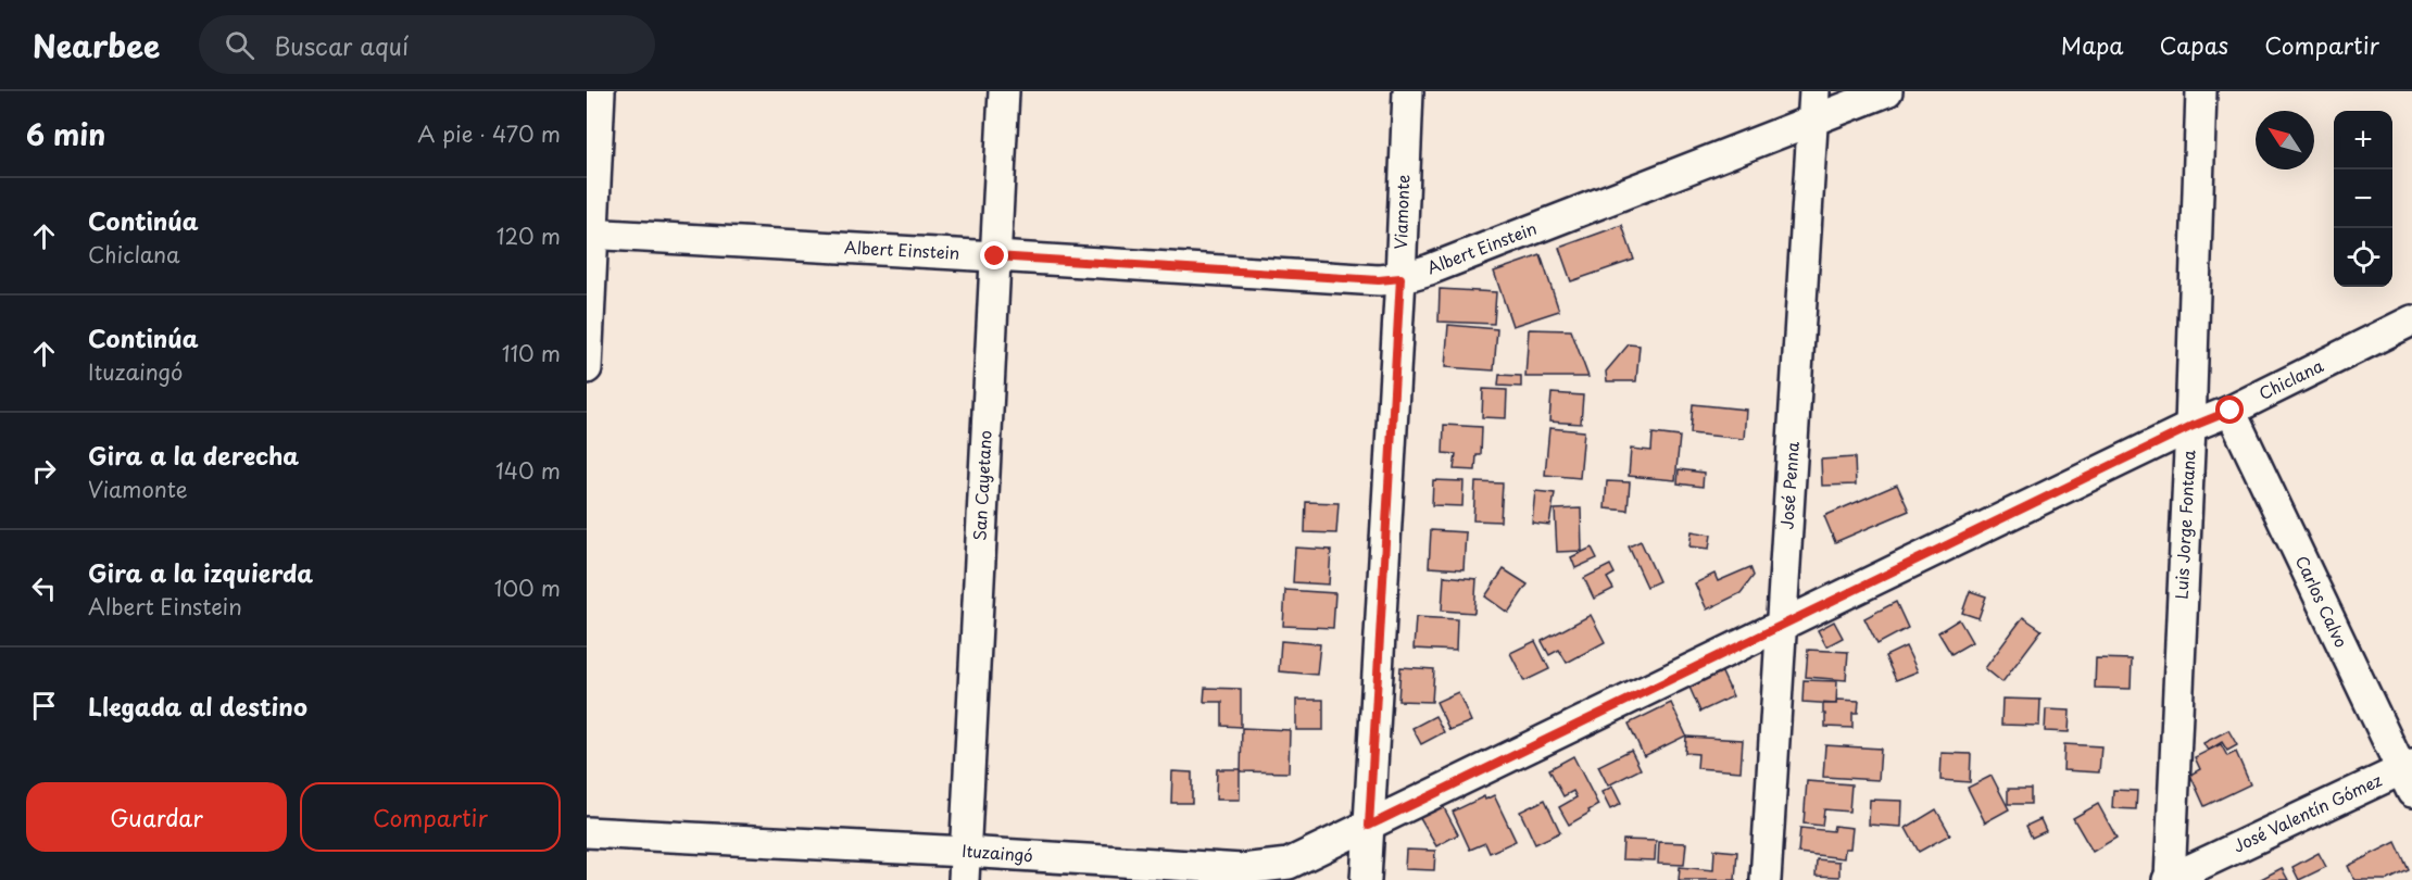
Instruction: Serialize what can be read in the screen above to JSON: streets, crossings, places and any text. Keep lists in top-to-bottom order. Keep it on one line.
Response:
{"streets":{"street":["Viamonte","Albert Einstein","Chiclana","San Cayetano","José Penna","Luis Jorge Fontana","Carlos Calvo","José Valentín Gómez","Ituzaingó"]},"crossings":[["Viamonte","Albert Einstein"],["Viamonte","Ituzaingó"],["Albert Einstein","San Cayetano"],["Albert Einstein","José Penna"],["Chiclana","José Penna"],["Chiclana","Luis Jorge Fontana"],["Chiclana","Carlos Calvo"],["Chiclana","Ituzaingó"],["San Cayetano","Ituzaingó"],["José Penna","Ituzaingó"],["Luis Jorge Fontana","José Valentín Gómez"],["Carlos Calvo","José Valentín Gómez"]],"north":"top left","page":{"header":"Nearbee","search":"Buscar aquí","nav":["Mapa","Capas","Compartir"],"heading":["6 min","A pie · 470 m"],"map_buttons":["+","−"],"list":[["Continúa","Chiclana","120 m"],["Continúa","Ituzaingó","110 m"],["Gira a la derecha","Viamonte","140 m"],["Gira a la izquierda","Albert Einstein","100 m"],"Llegada al destino"],"buttons":["Guardar","Compartir"]}}
